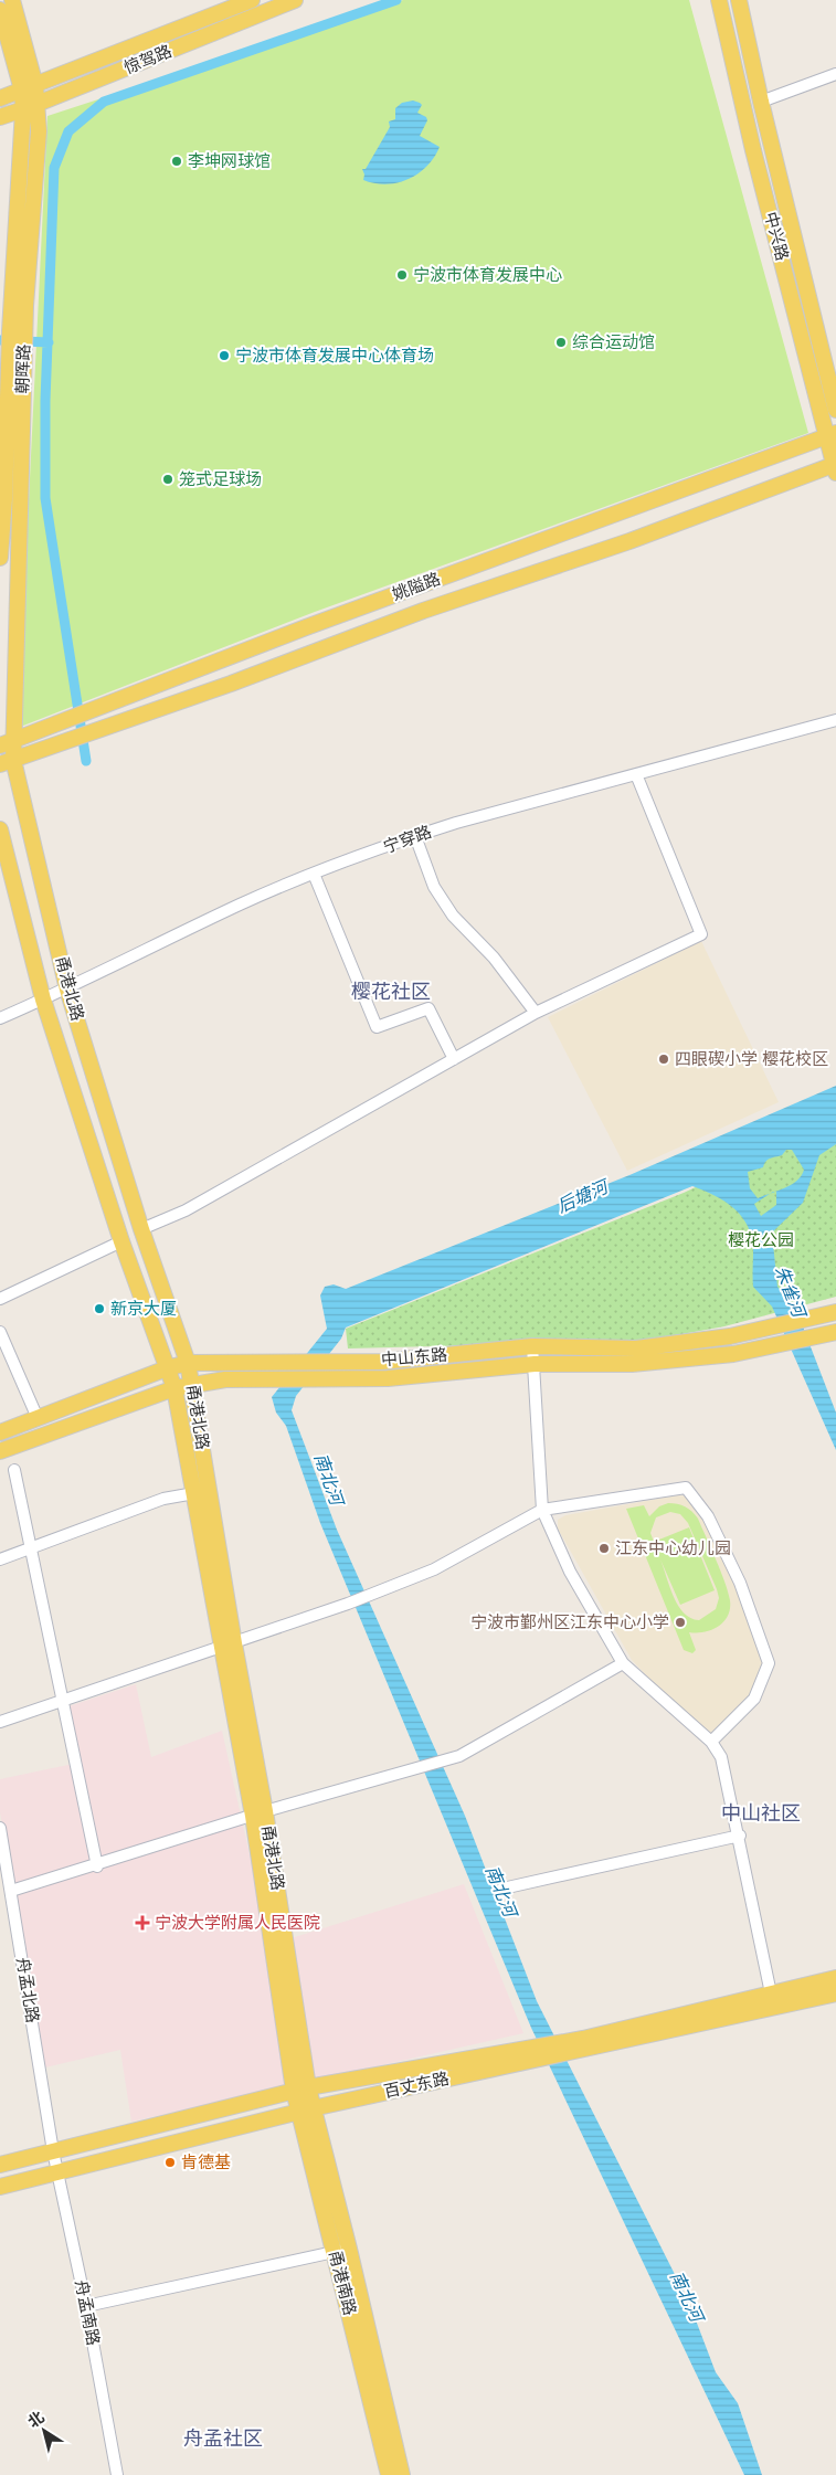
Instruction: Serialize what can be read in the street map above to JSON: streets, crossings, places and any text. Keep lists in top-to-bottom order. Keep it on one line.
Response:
{"streets":{"main road":["惊驾路","中兴路","朝晖路","姚隘路","甬港北路","中山东路","百丈东路","甬港南路"],"street":["宁穿路","舟孟北路","舟孟南路"]},"crossings":[["惊驾路","朝晖路"],["中兴路","姚隘路"],["朝晖路","姚隘路"],["朝晖路","甬港北路"],["姚隘路","甬港北路"],["宁穿路","甬港北路"],["甬港北路","中山东路"],["甬港北路","百丈东路"],["甬港北路","甬港南路"],["舟孟北路","百丈东路"],["舟孟北路","舟孟南路"],["百丈东路","甬港南路"],["百丈东路","舟孟南路"]],"districts":["樱花社区","中山社区","舟孟社区"],"water":["后塘河","朱雀河","南北河"],"parks":["樱花公园"],"places":{"other":["李坤网球馆","宁波市体育发展中心","综合运动馆","宁波市体育发展中心体育场","笼式足球场","四眼碶小学 樱花校区","新京大厦","江东中心幼儿园","宁波市鄞州区江东中心小学","肯德基"],"health":["宁波大学附属人民医院"]},"north":"top left"}
